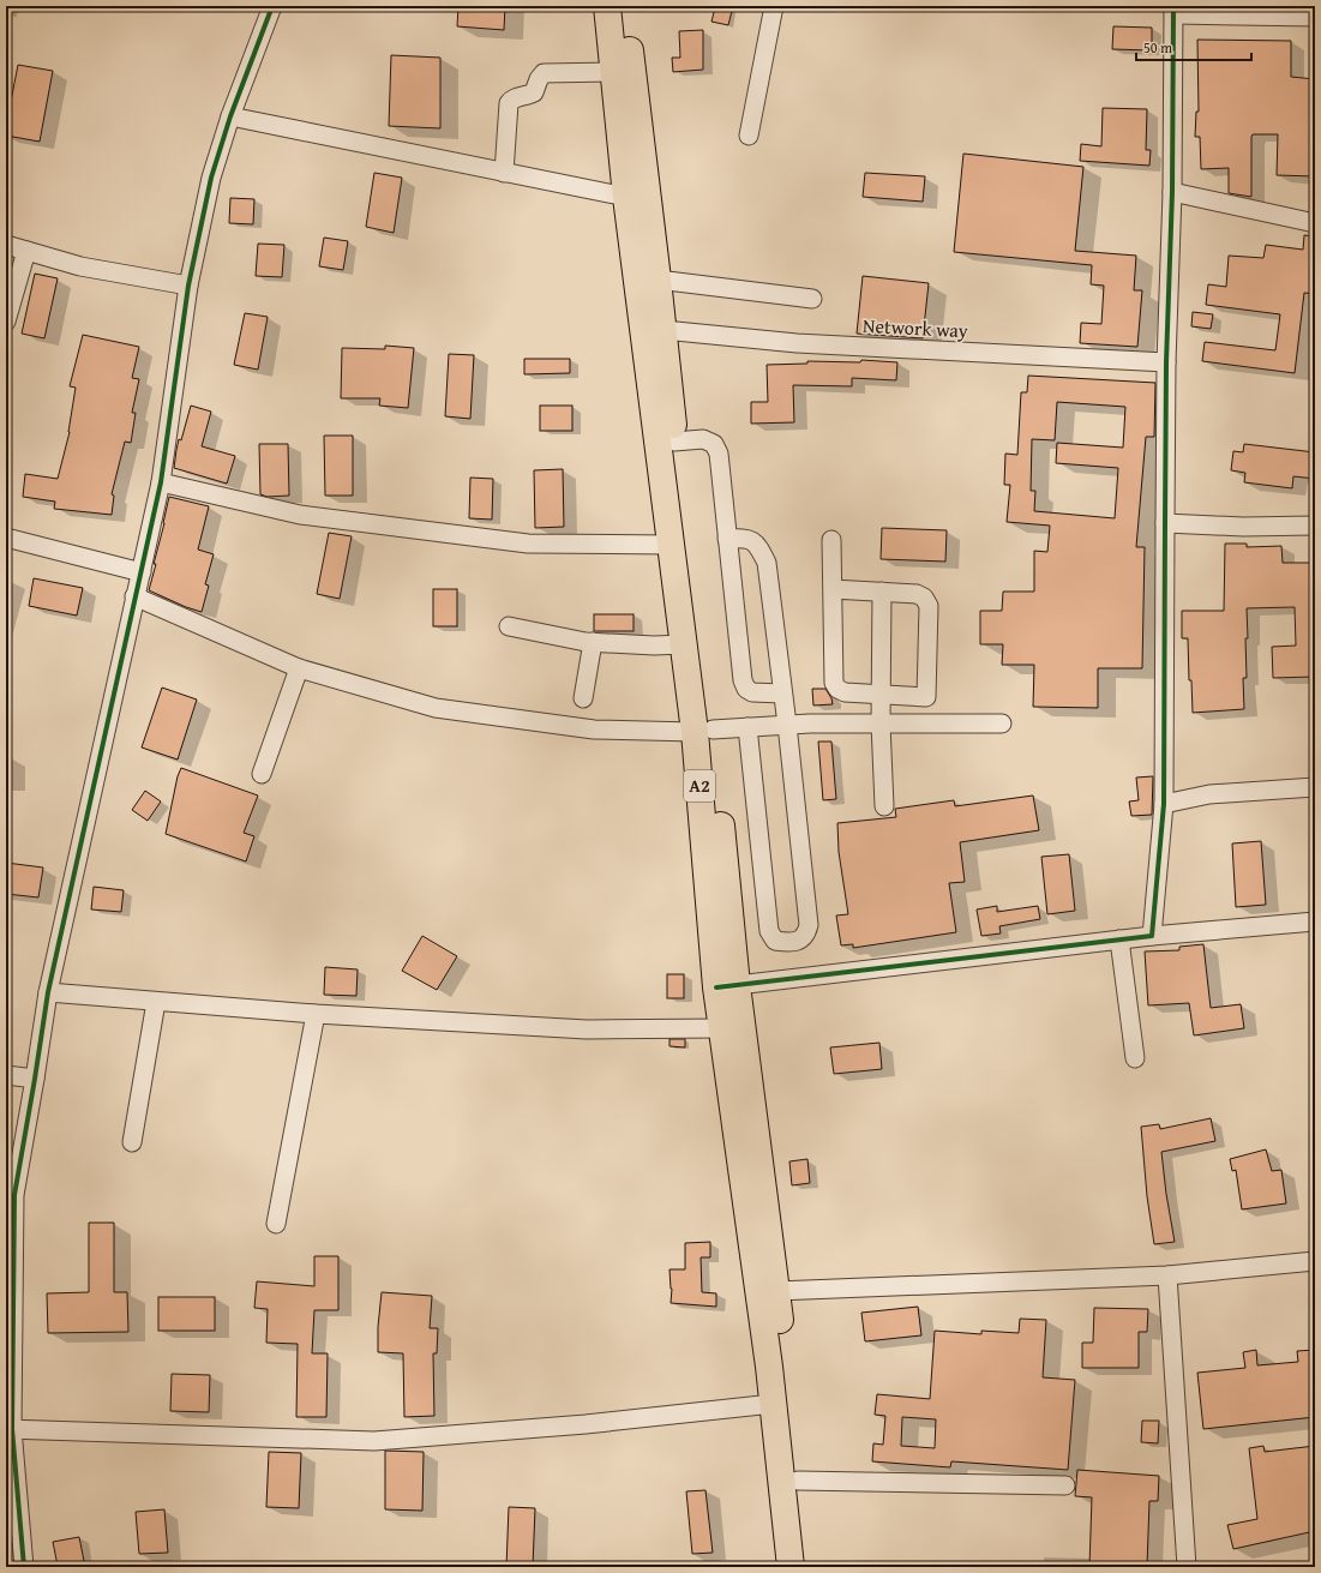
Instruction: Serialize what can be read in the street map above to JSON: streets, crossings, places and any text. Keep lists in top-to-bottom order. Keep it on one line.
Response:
{"streets":{"highway":["A2"],"street":["Network way"]},"crossings":[["Network way","A2"]],"scale_bar":"50 m"}
